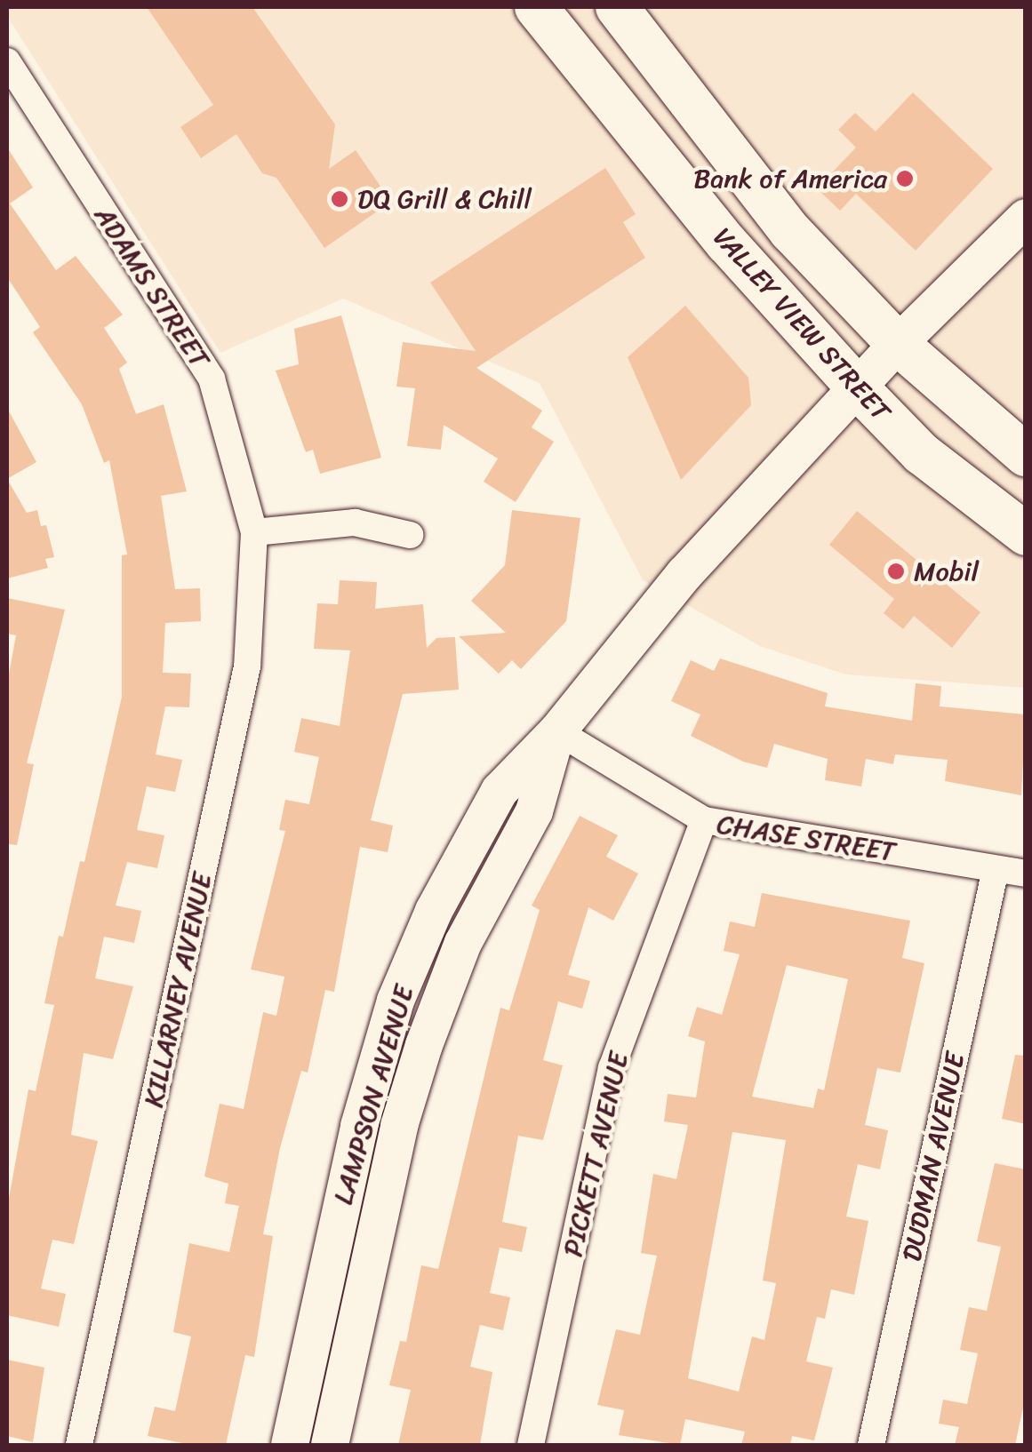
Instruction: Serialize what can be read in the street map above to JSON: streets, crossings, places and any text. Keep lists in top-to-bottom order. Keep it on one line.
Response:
{"streets":{"main road":["VALLEY VIEW STREET","LAMPSON AVENUE"],"street":["ADAMS STREET","CHASE STREET","KILLARNEY AVENUE","PICKETT AVENUE","DUDMAN AVENUE"]},"crossings":[["ADAMS STREET","KILLARNEY AVENUE"],["VALLEY VIEW STREET","LAMPSON AVENUE"],["CHASE STREET","LAMPSON AVENUE"],["CHASE STREET","PICKETT AVENUE"],["CHASE STREET","DUDMAN AVENUE"]],"places":["Bank of America","DQ Grill & Chill","Mobil"]}
